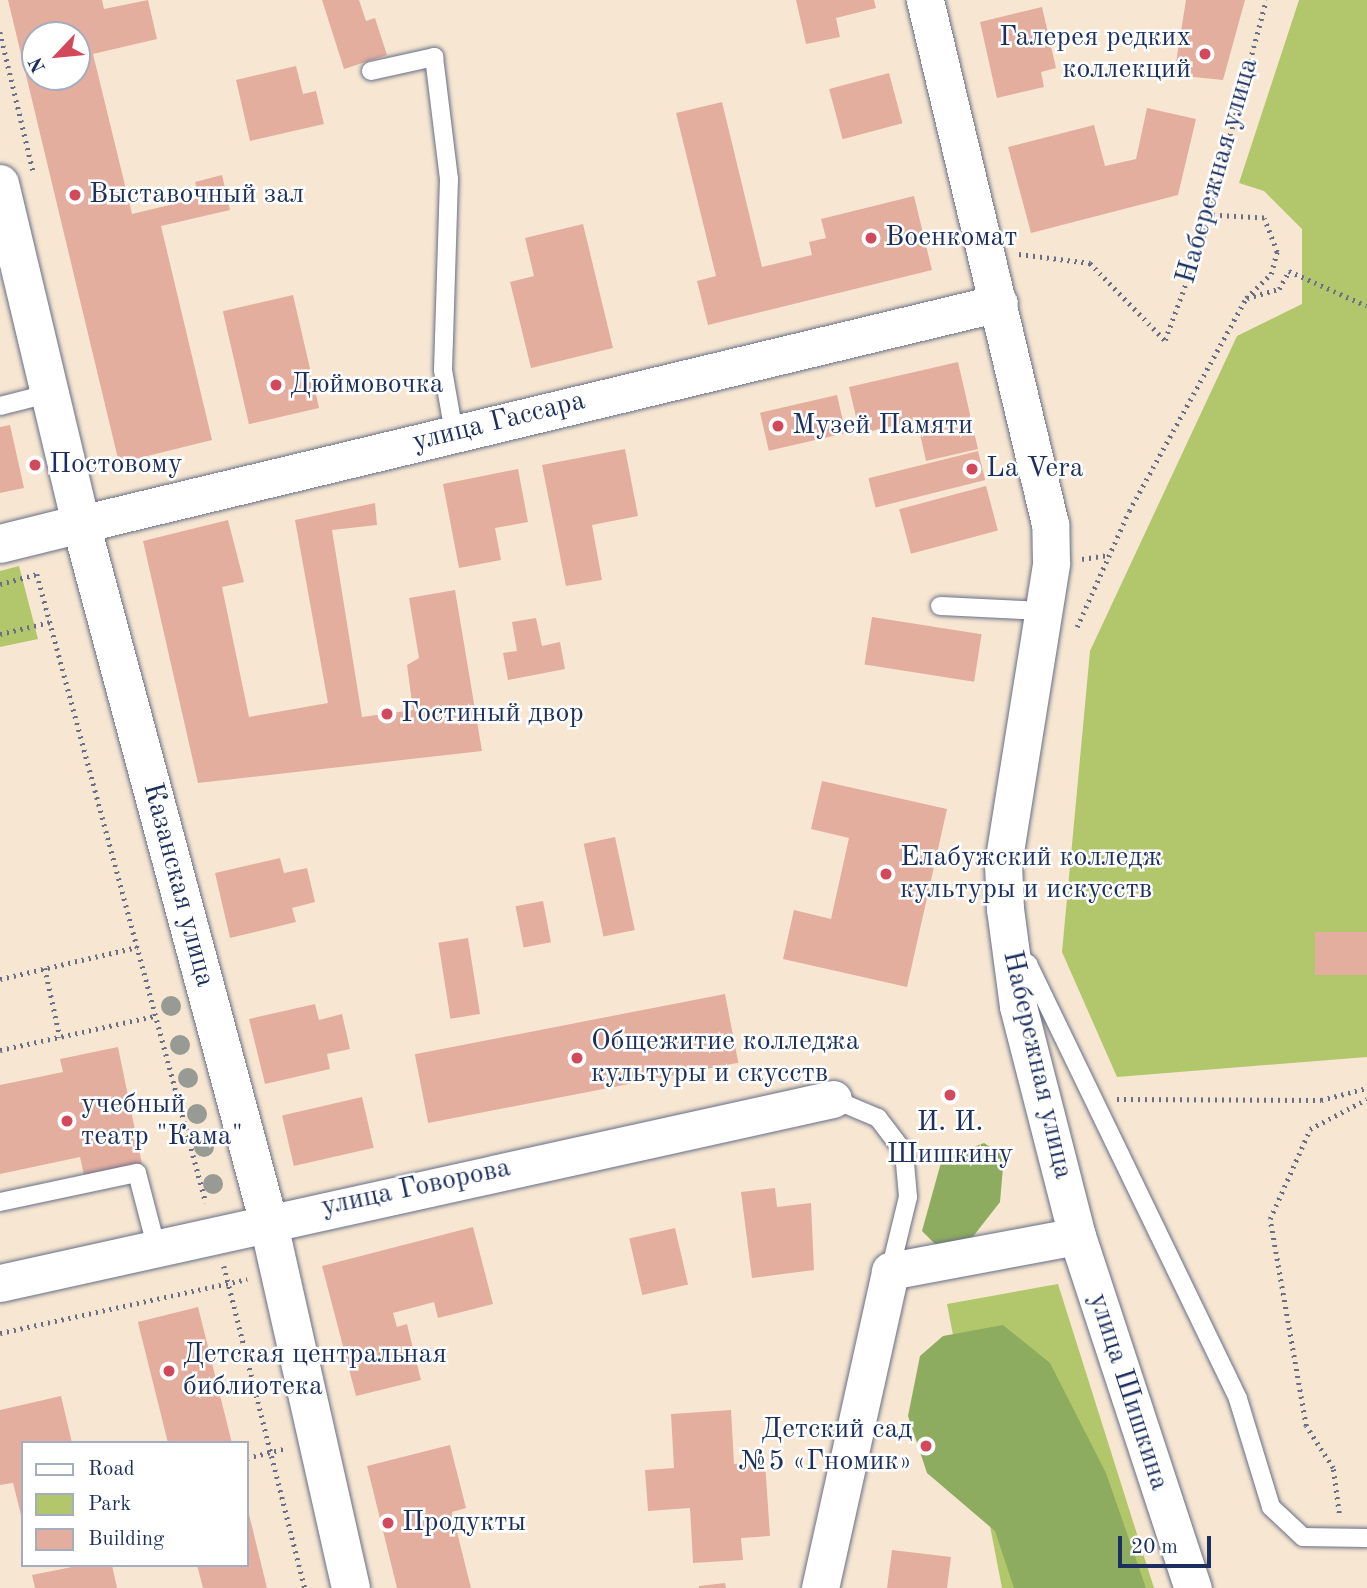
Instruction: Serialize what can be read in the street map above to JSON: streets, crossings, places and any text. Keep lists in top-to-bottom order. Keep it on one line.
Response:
{"streets":{"street":["Набережная улица","улица Гассара","Казанская улица","улица Говорова","улица Шишкина"]},"crossings":[["Набережная улица","улица Гассара"],["Набережная улица","улица Шишкина"],["улица Гассара","Казанская улица"],["Казанская улица","улица Говорова"]],"places":["Галерея редких коллекций","Выставочный зал","Военкомат","Дюймовочка","Музей Памяти","Постовому","La Vera","Гостиный двор","Елабужский колледж культуры и искусств","Общежитие колледжа культуры и скусств","И. И. Шишкину","учебный театр \"Кама\"","Детская центральная библиотека","Детский сад №5 «Гномик»","Продукты"],"legend":["Road","Park","Building"],"scale_bar":"20 m","north":"bottom left"}
